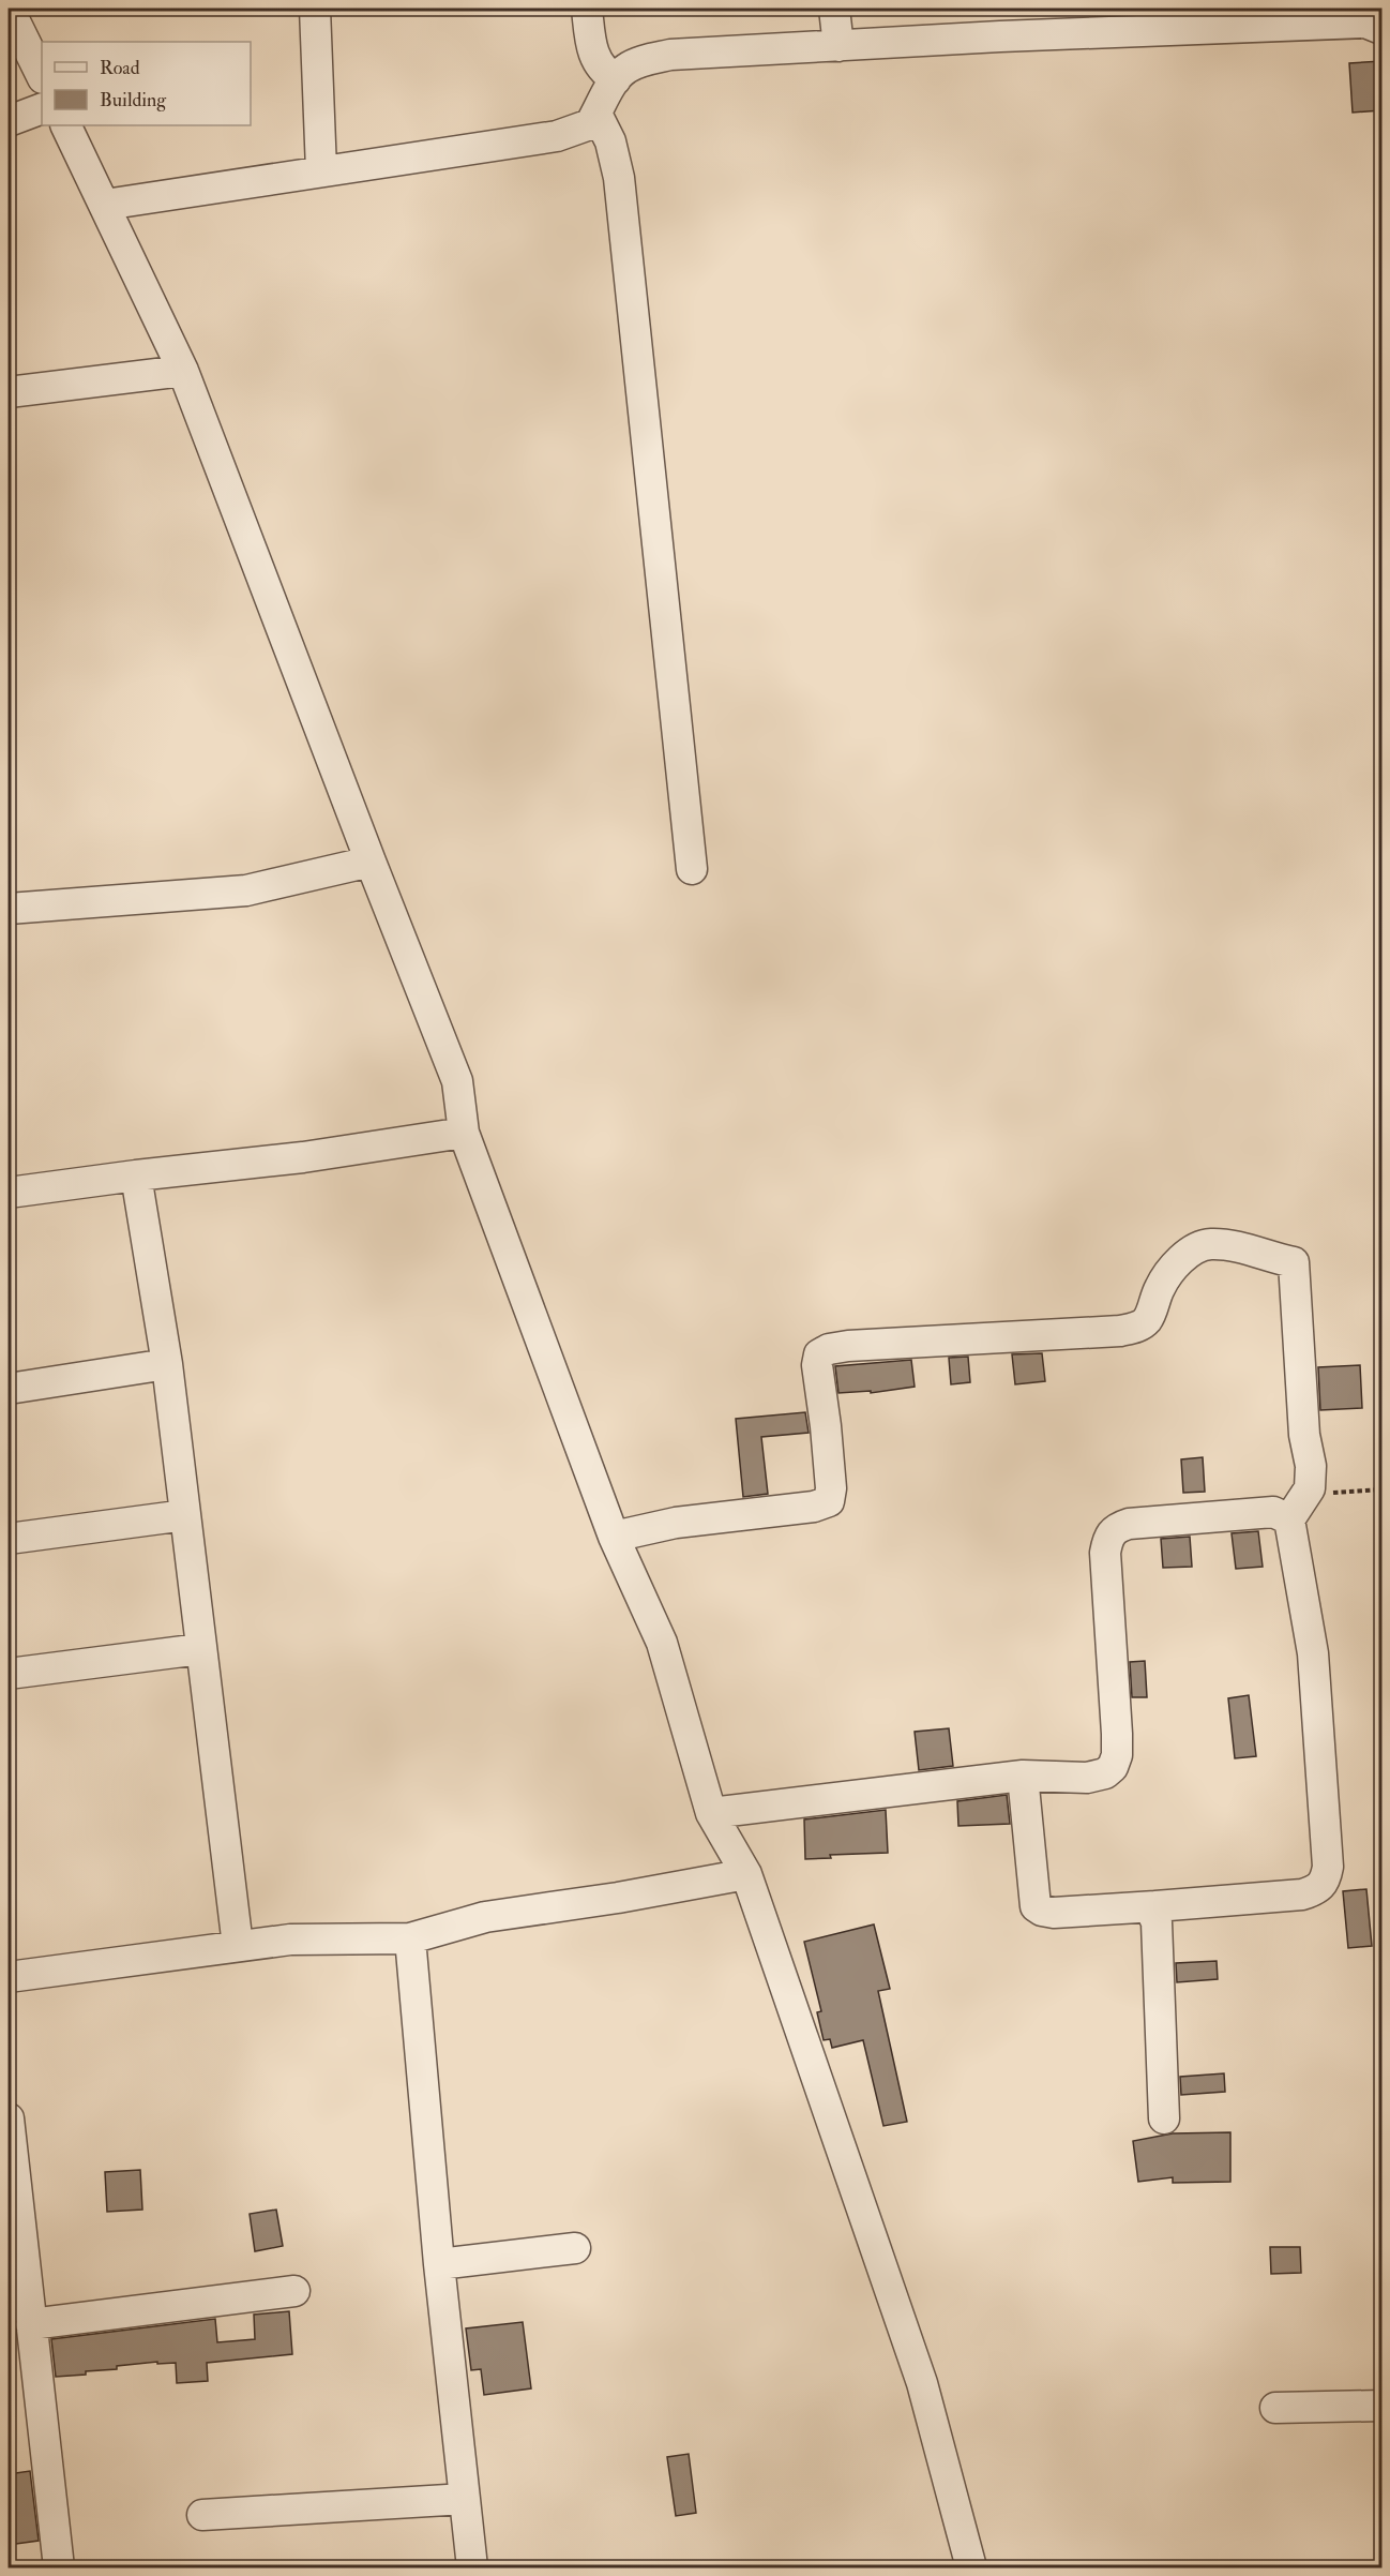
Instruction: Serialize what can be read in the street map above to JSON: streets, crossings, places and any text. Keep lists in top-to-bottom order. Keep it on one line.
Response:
{"legend":["Road","Building"]}
